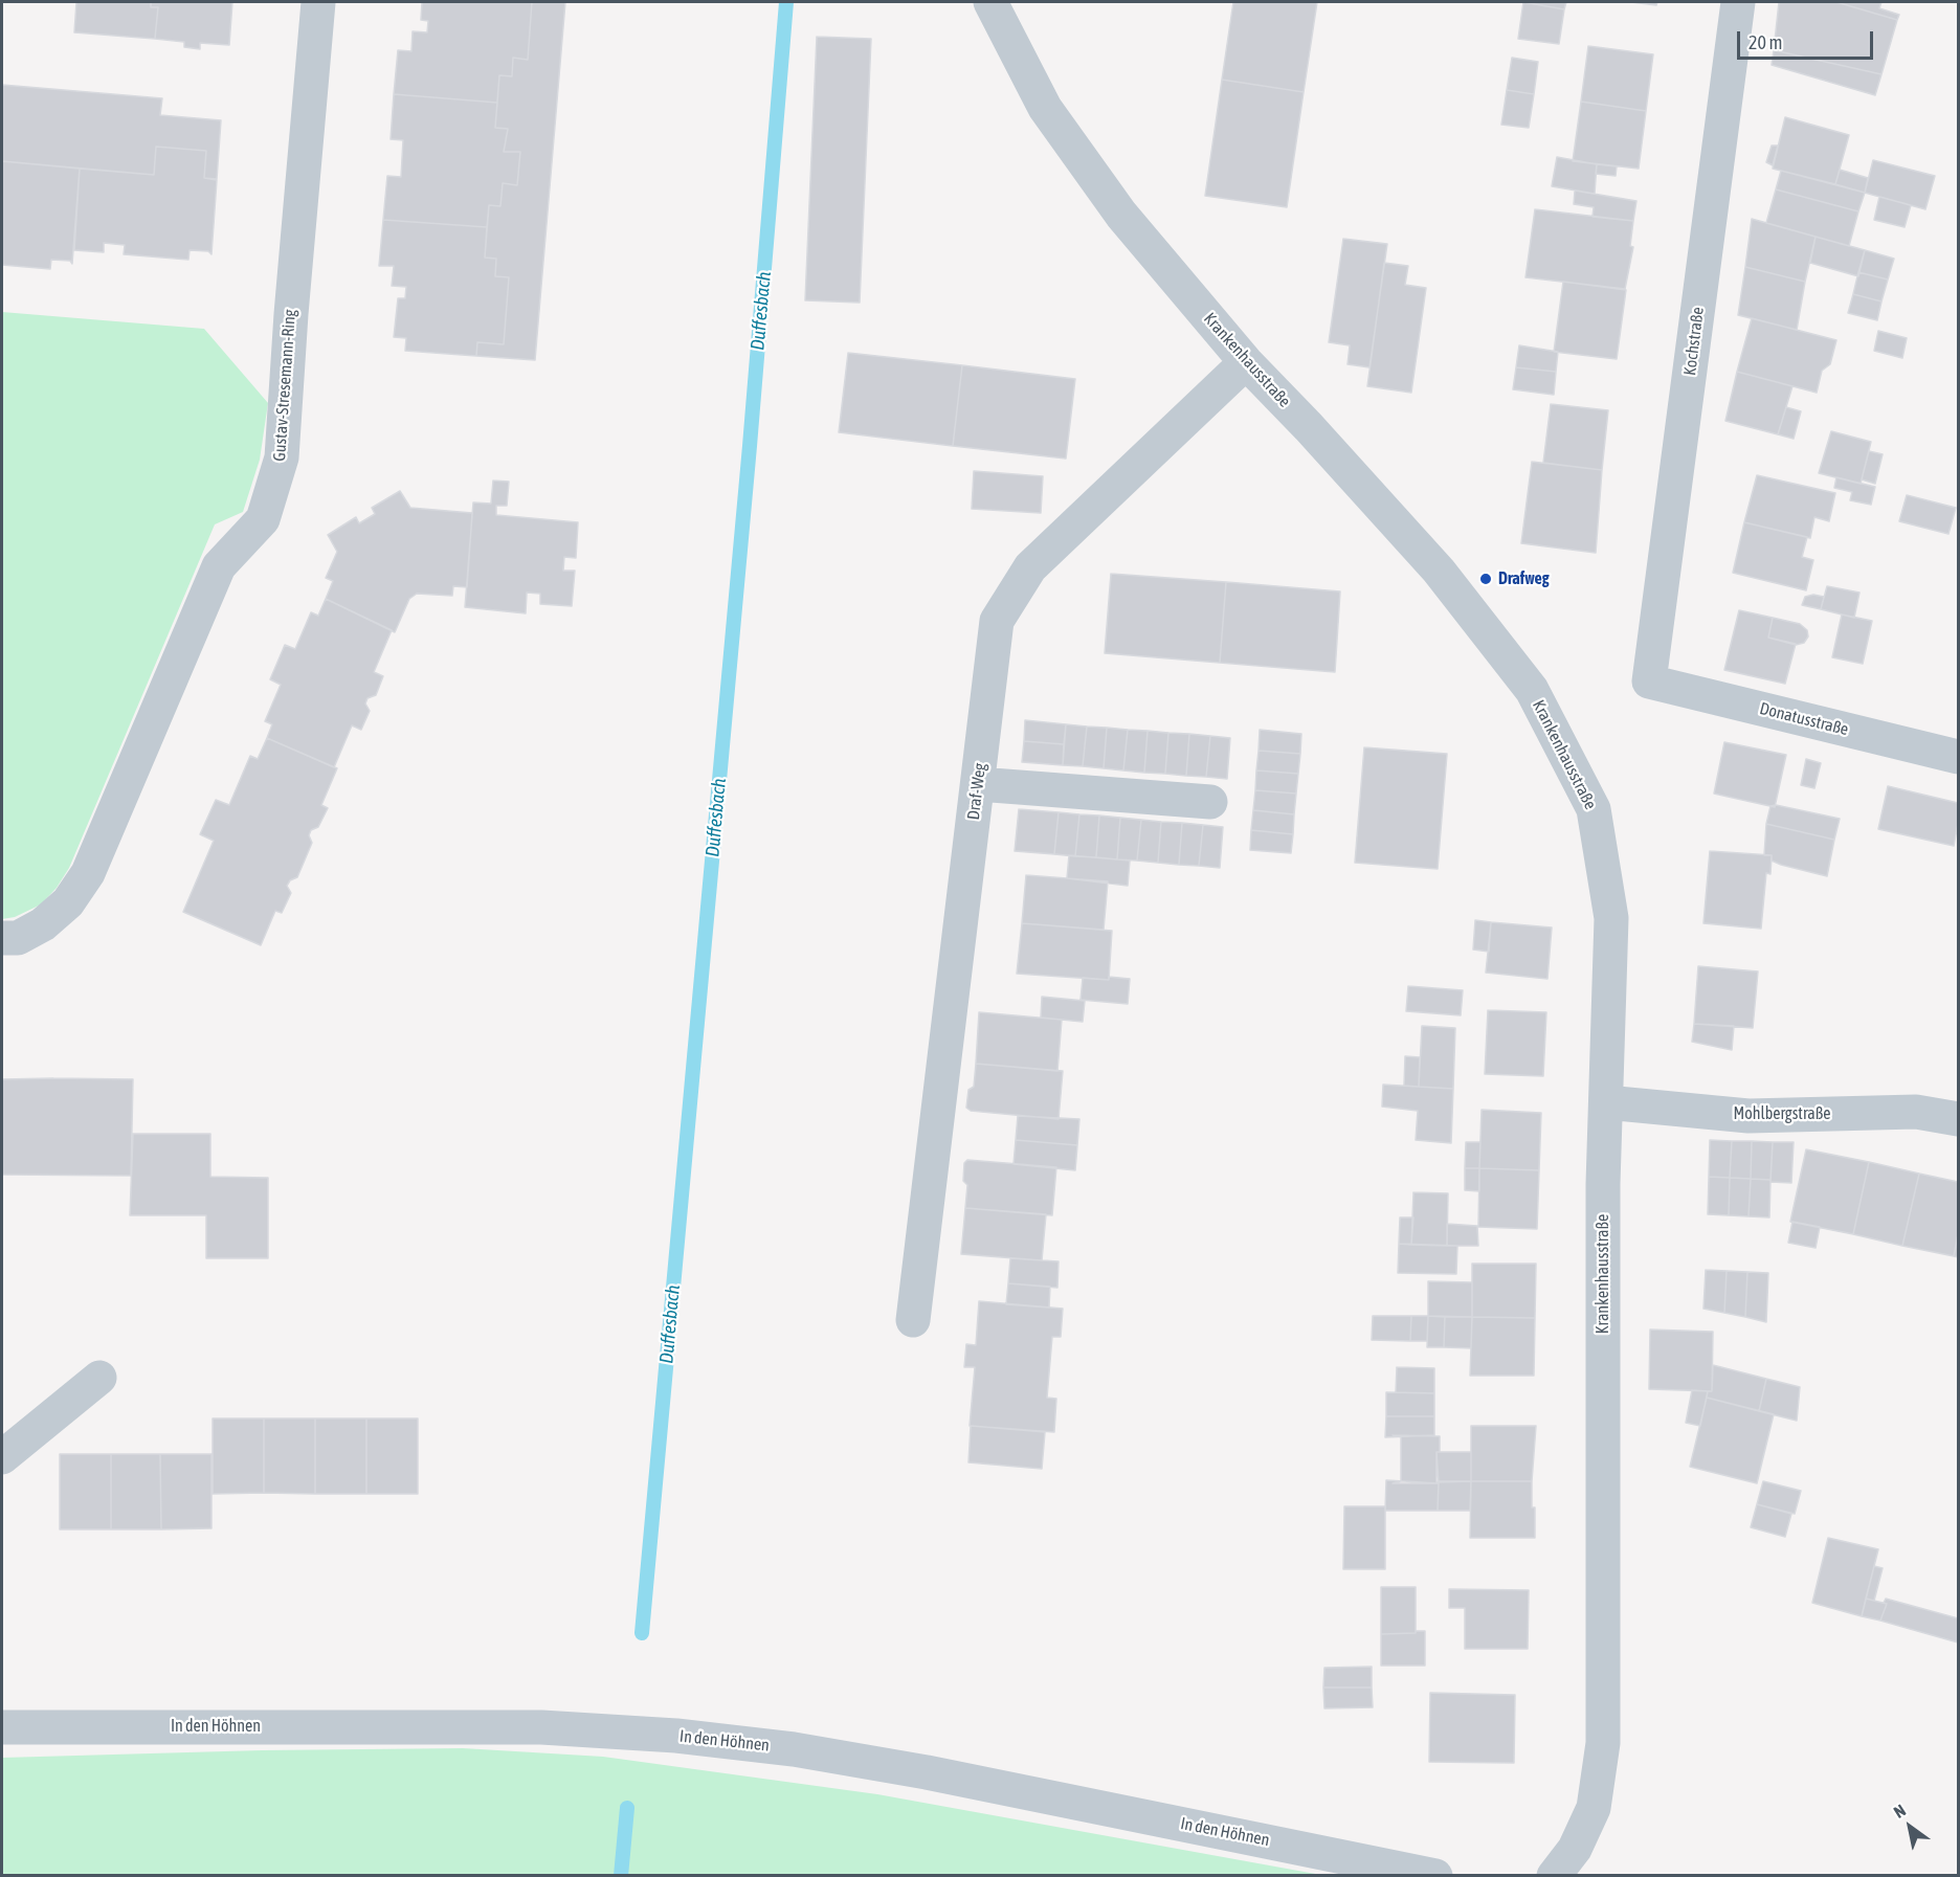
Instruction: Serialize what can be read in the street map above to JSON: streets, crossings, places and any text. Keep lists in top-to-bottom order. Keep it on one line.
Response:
{"streets":{"street":["Kochstraße","Krankenhausstraße","Gustav-Stresemann-Ring","Donatusstraße","Draf-Weg","Mohlbergstraße","In den Höhnen"]},"crossings":[["Kochstraße","Donatusstraße"],["Krankenhausstraße","Draf-Weg"],["Krankenhausstraße","Mohlbergstraße"]],"water":["Duffesbach"],"places":["Drafweg"],"scale_bar":"20 m","north":"top left"}
